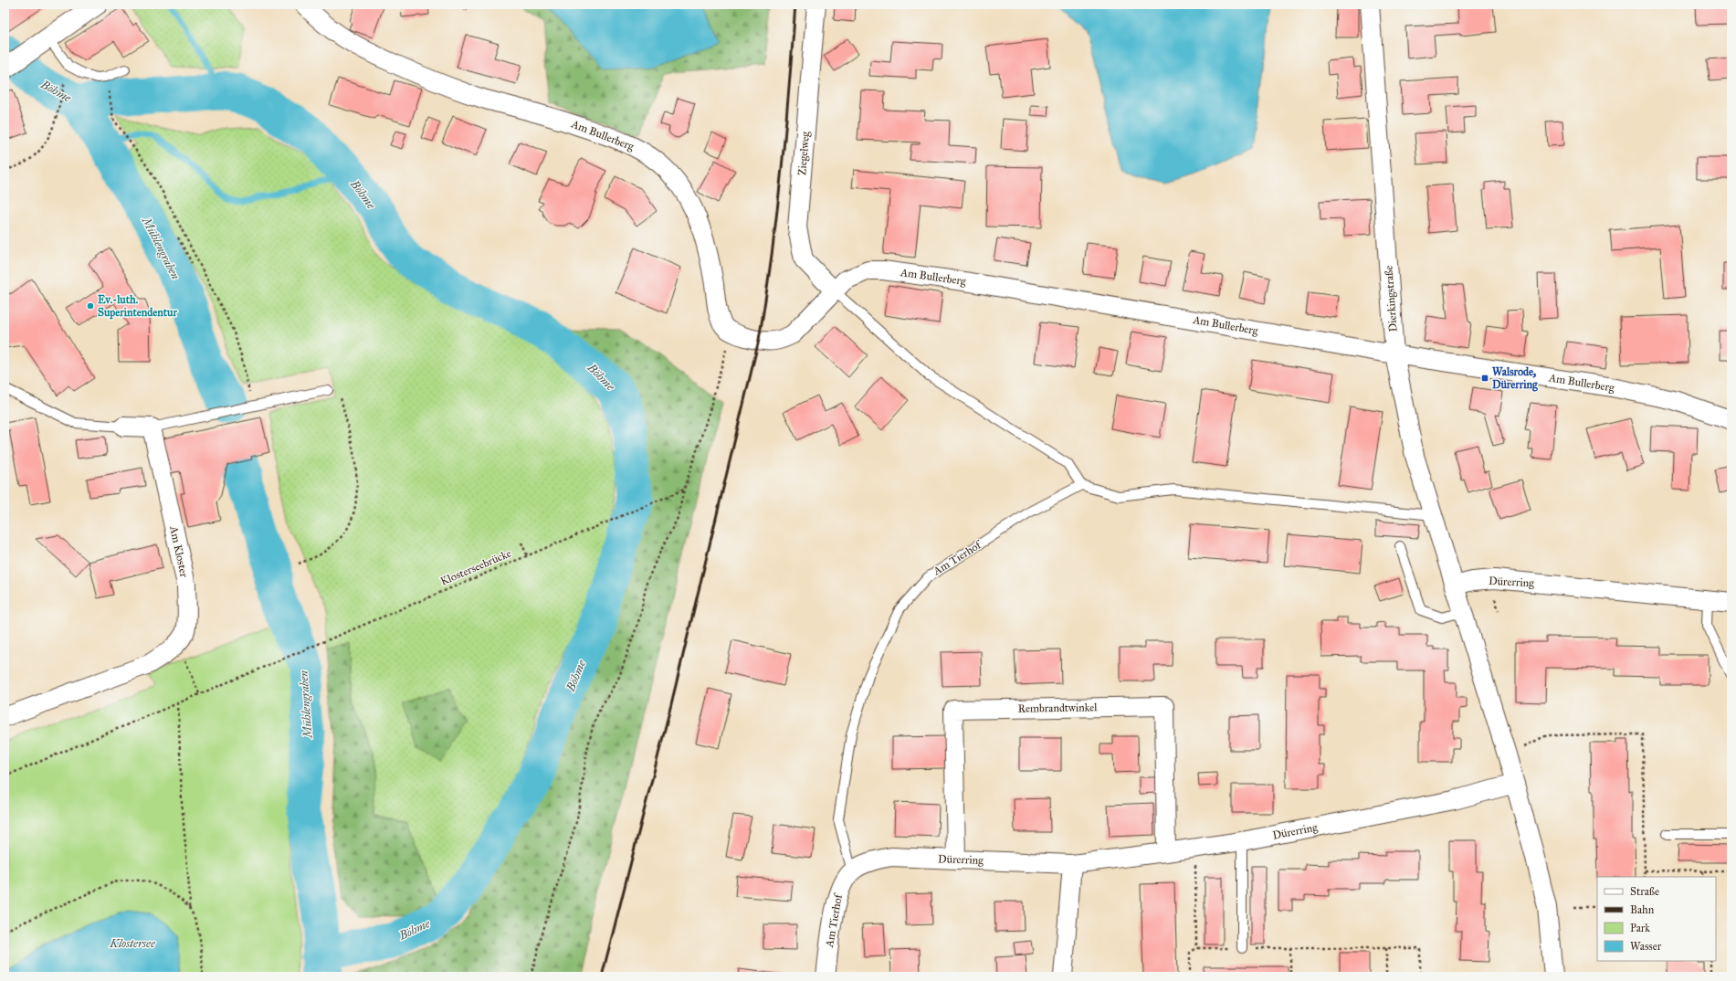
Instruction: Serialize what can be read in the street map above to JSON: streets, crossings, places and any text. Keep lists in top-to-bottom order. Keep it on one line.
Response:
{"streets":{"street":["Am Bullerberg","Ziegelweg","Dierkingstraße","Am Kloster","Am Tierhof","Dürerring","Rembrandtwinkel"],"path":["Klosterseebrücke"]},"crossings":[["Am Bullerberg","Ziegelweg"],["Am Bullerberg","Dierkingstraße"],["Dierkingstraße","Dürerring"],["Am Tierhof","Dürerring"],["Dürerring","Rembrandtwinkel"]],"water":["Böhme","Mühlengraben","Klostersee"],"places":{"other":["Ev.-luth. Superintendentur"],"transit":["Walsrode, Dürerring"]},"legend":["Straße","Bahn","Park","Wasser"]}
